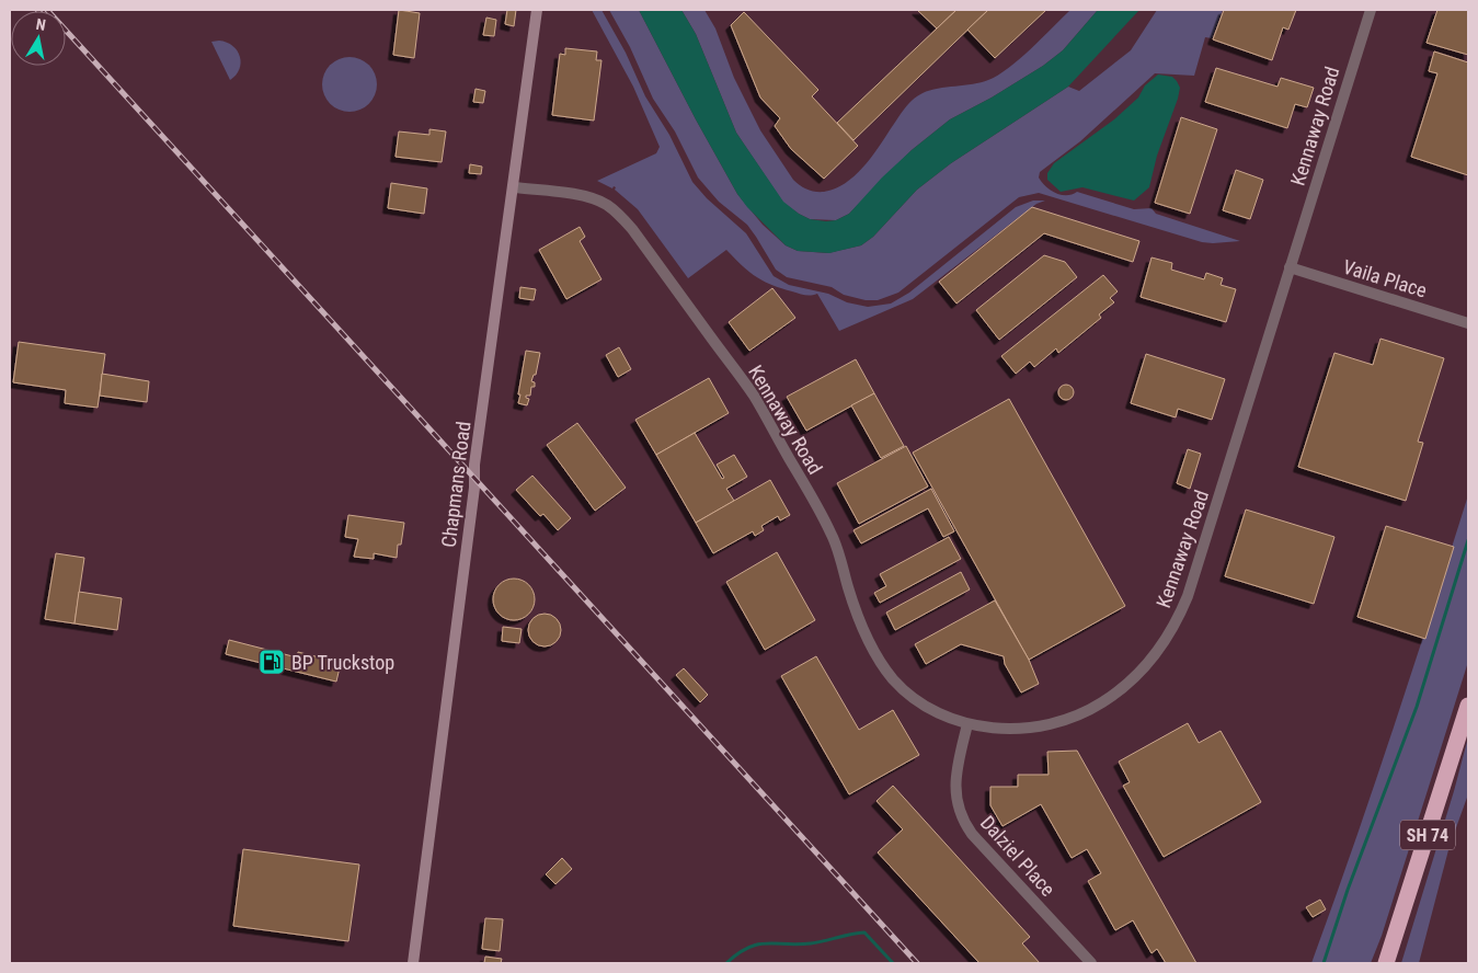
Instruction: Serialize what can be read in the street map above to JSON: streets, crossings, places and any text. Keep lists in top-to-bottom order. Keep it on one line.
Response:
{"streets":{"highway":["SH 74"],"street":["Kennaway Road","Vaila Place","Chapmans Road","Dalziel Place"]},"crossings":[["Kennaway Road","Vaila Place"],["Kennaway Road","Chapmans Road"],["Kennaway Road","Dalziel Place"]],"places":{"fuel station":["BP Truckstop"]},"north":"top"}
